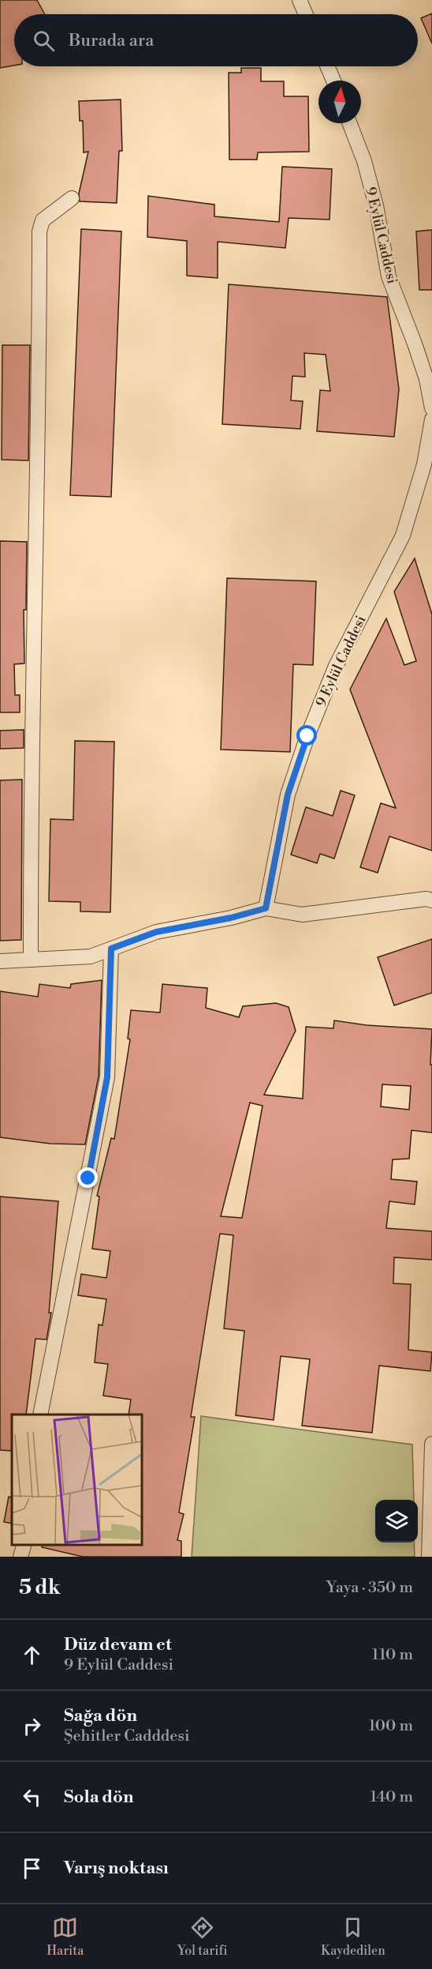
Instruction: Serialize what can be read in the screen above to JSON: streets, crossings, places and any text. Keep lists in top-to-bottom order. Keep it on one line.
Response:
{"streets":{"street":["9 Eylül Caddesi"]},"north":"top","page":{"search":"Burada ara","heading":["5 dk","Yaya · 350 m"],"list":[["Düz devam et","9 Eylül Caddesi","110 m"],["Sağa dön","Şehitler Cadddesi","100 m"],["Sola dön","140 m"],"Varış noktası"],"nav":["Harita","Yol tarifi","Kaydedilen"]}}
